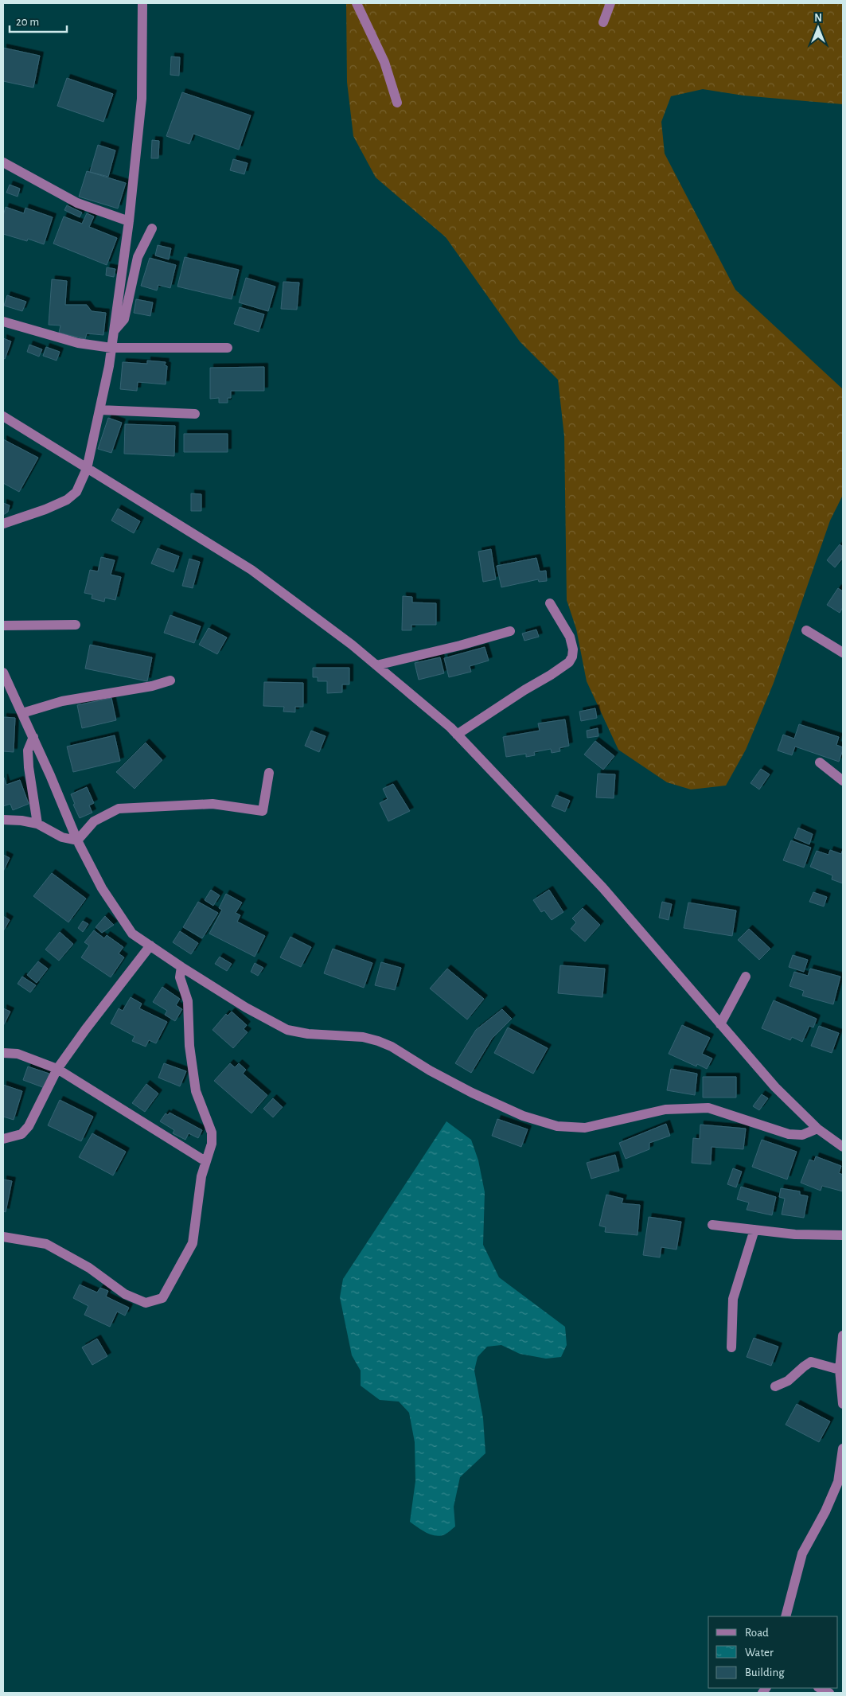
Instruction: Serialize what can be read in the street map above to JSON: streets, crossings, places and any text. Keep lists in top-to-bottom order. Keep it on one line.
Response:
{"legend":["Road","Water","Building"],"scale_bar":"20 m","north":"top"}
